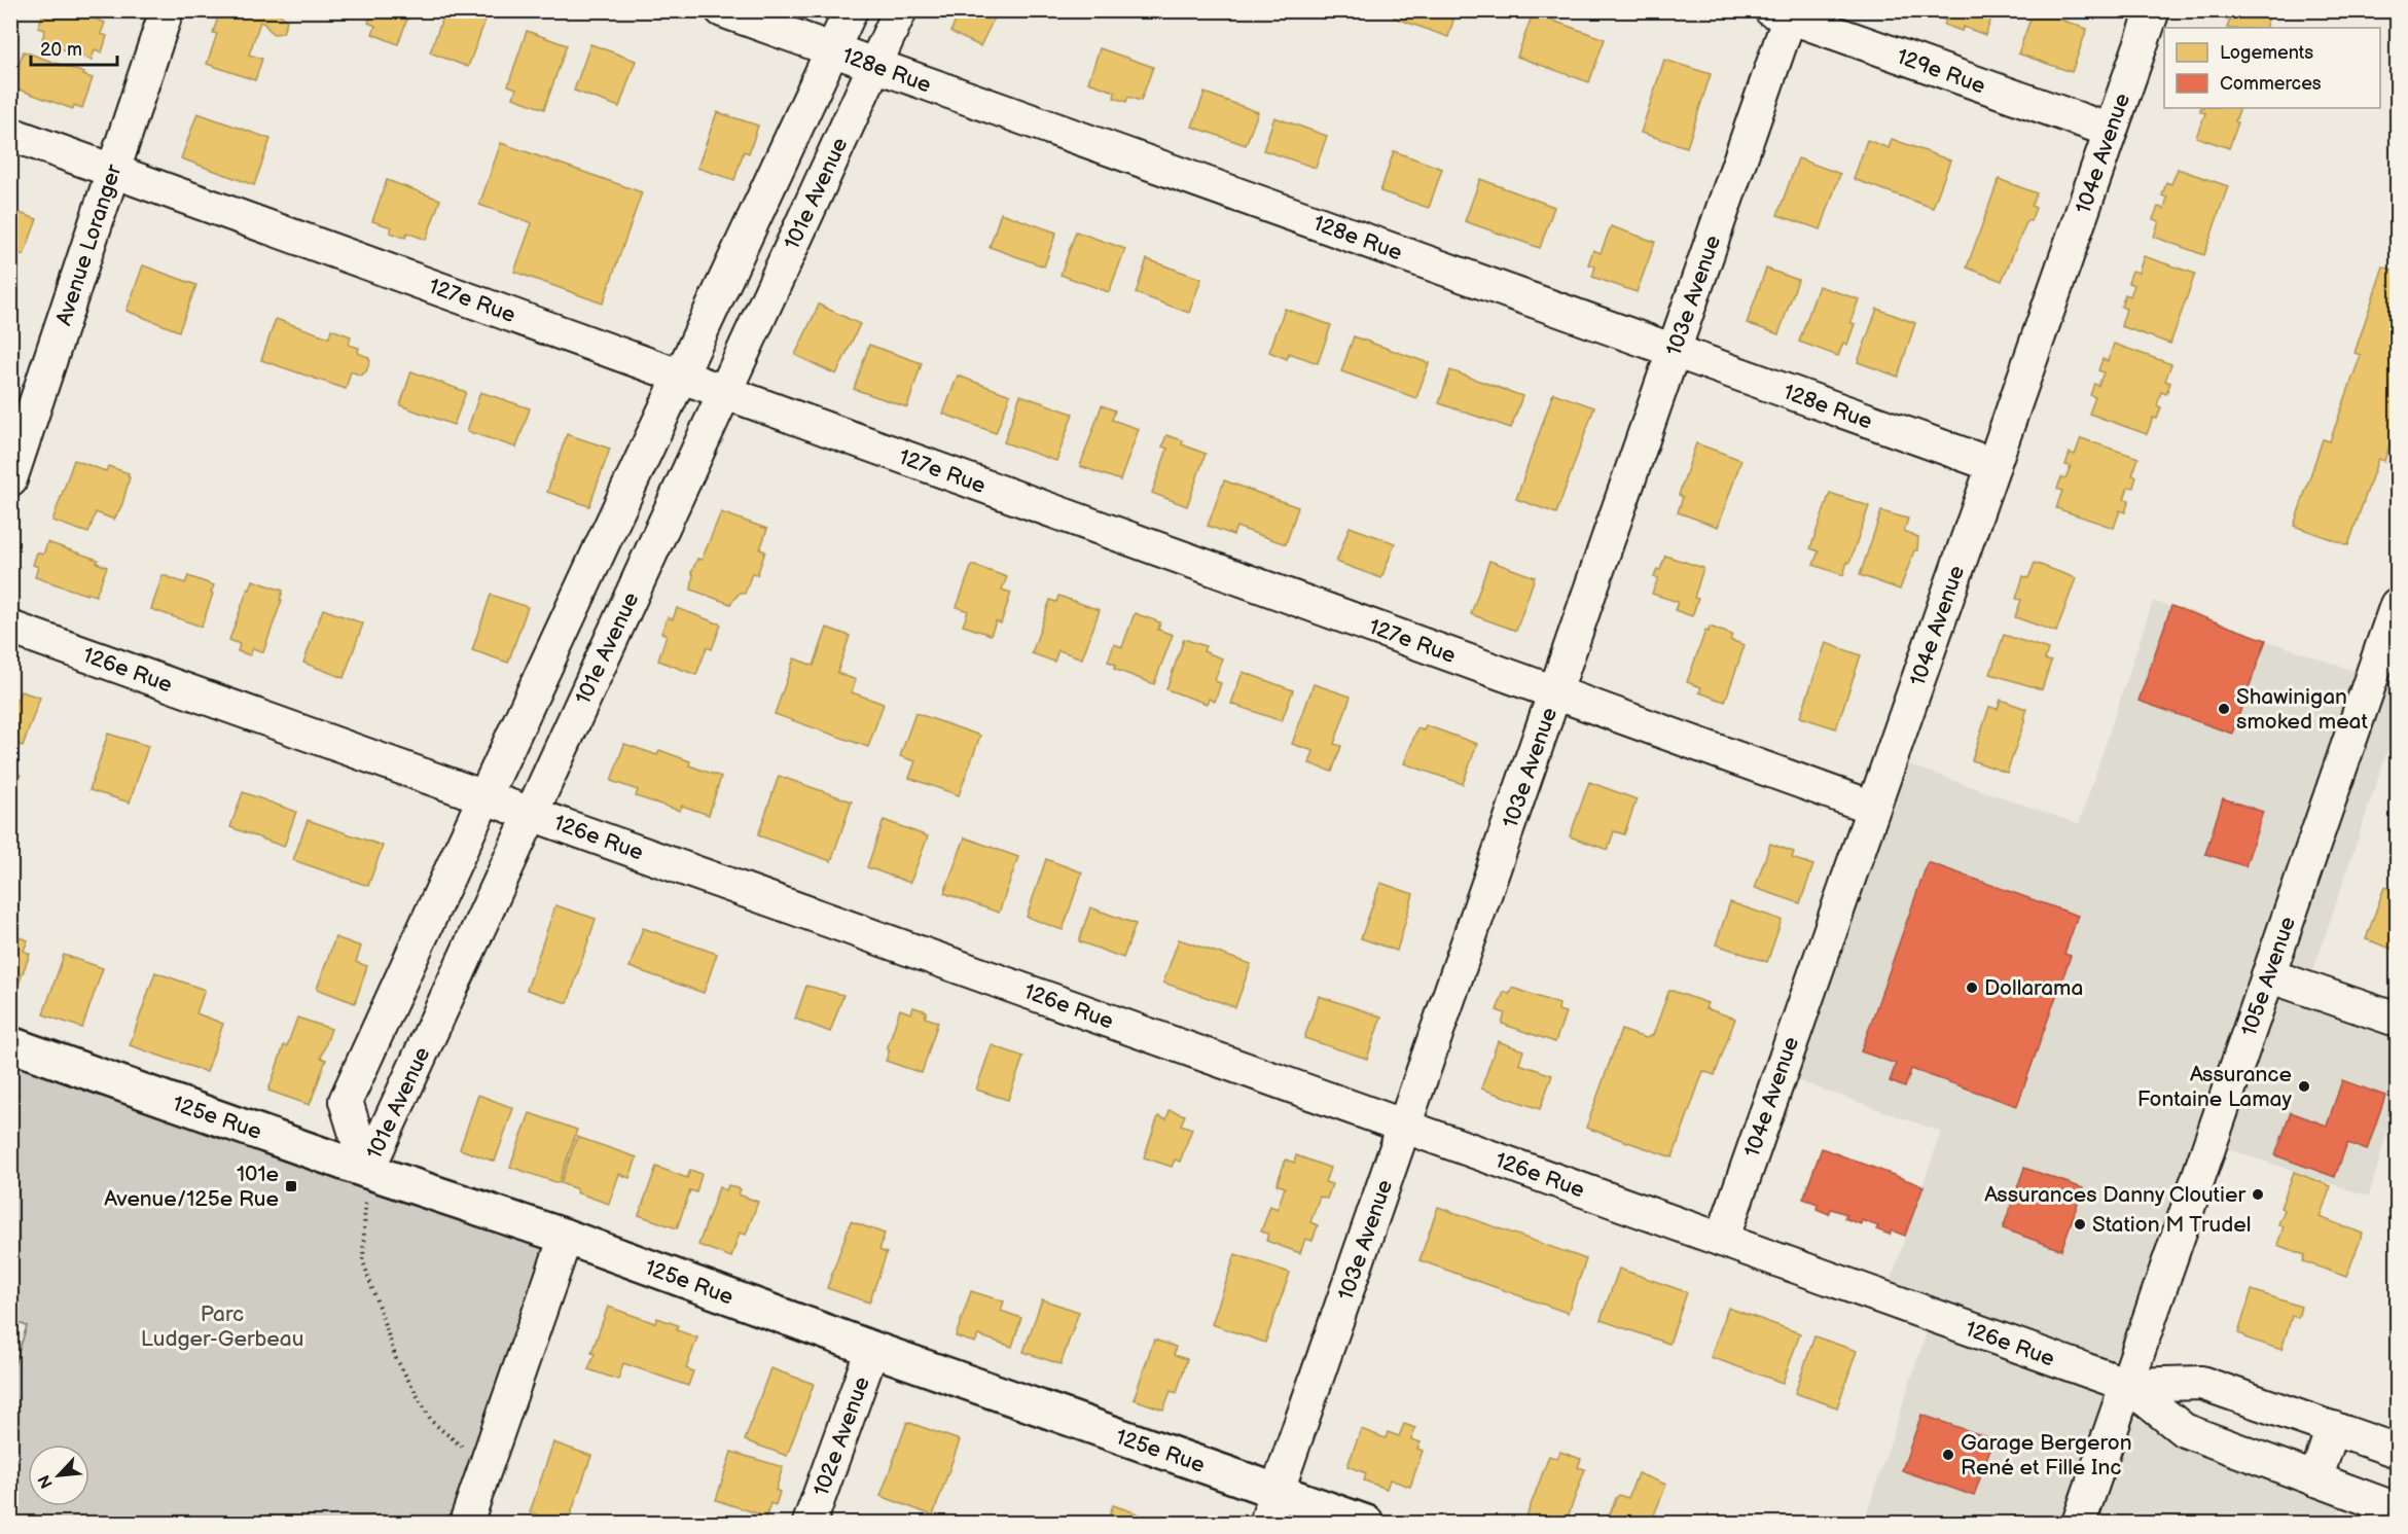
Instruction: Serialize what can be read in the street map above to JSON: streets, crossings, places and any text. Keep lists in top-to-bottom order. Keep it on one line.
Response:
{"streets":{"main road":["125e Rue"],"street":["128e Rue","129e Rue","104e Avenue","101e Avenue","Avenue Loranger","103e Avenue","127e Rue","126e Rue","105e Avenue","102e Avenue"]},"crossings":[["128e Rue","104e Avenue"],["128e Rue","101e Avenue"],["128e Rue","103e Avenue"],["129e Rue","104e Avenue"],["129e Rue","103e Avenue"],["104e Avenue","127e Rue"],["104e Avenue","126e Rue"],["101e Avenue","127e Rue"],["101e Avenue","126e Rue"],["101e Avenue","125e Rue"],["Avenue Loranger","127e Rue"],["103e Avenue","127e Rue"],["103e Avenue","126e Rue"],["103e Avenue","125e Rue"],["126e Rue","105e Avenue"],["125e Rue","102e Avenue"]],"parks":["Parc Ludger-Gerbeau"],"places":{"other":["Shawinigan smoked meat","Dollarama","Assurance Fontaine Lamay","Assurances Danny Cloutier","Station M Trudel","Garage Bergeron René et Fille Inc"],"transit":["101e Avenue/125e Rue"]},"legend":["Logements","Commerces"],"scale_bar":"20 m","north":"bottom left"}
